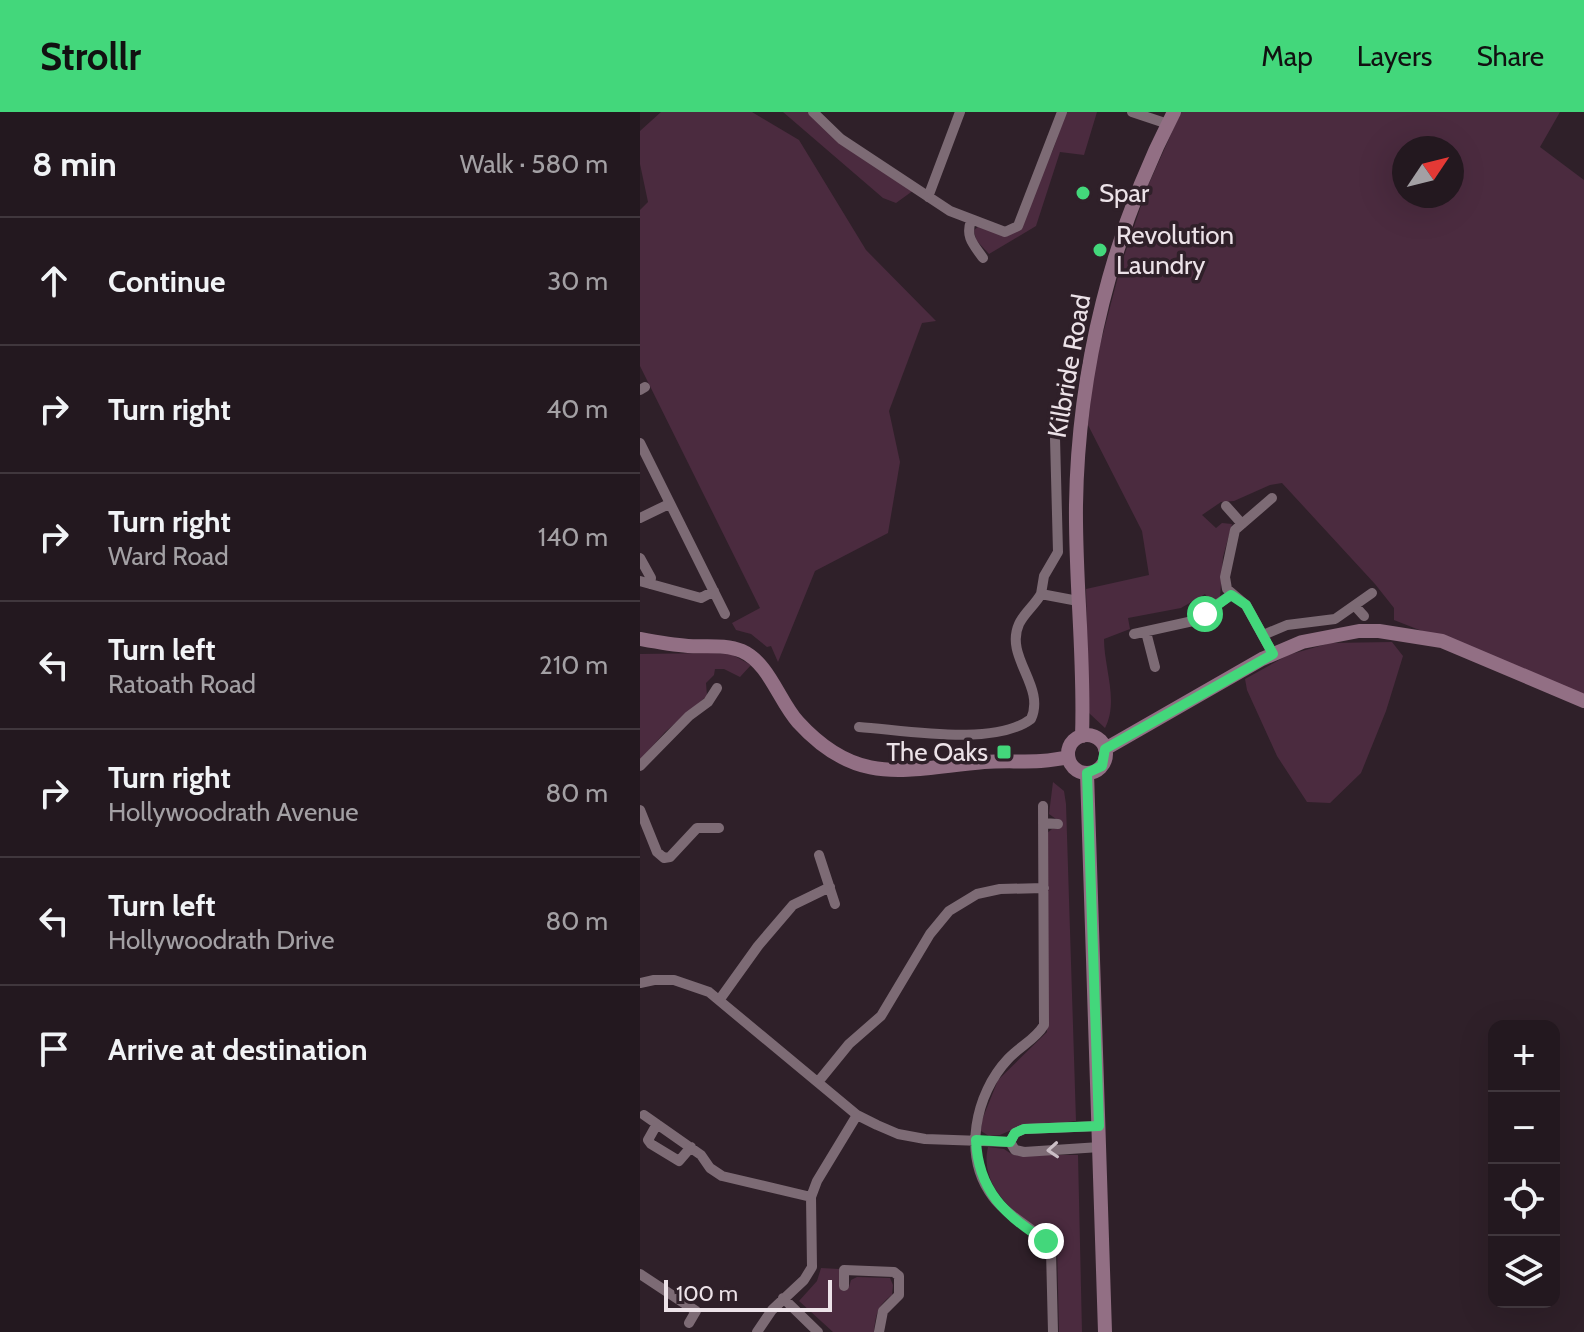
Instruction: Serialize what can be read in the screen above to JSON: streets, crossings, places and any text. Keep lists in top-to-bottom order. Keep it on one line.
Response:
{"streets":{"street":["Kilbride Road"]},"places":{"other":["Spar","Revolution Laundry"],"transit":["The Oaks"]},"scale_bar":"100 m","north":"top right","page":{"header":"Strollr","nav":["Map","Layers","Share"],"heading":["8 min","Walk · 580 m"],"list":[["Continue","30 m"],["Turn right","40 m"],["Turn right","Ward Road","140 m"],["Turn left","Ratoath Road","210 m"],["Turn right","Hollywoodrath Avenue","80 m"],["Turn left","Hollywoodrath Drive","80 m"],"Arrive at destination"],"map_buttons":["+","−"],"scale":"100 m"}}
